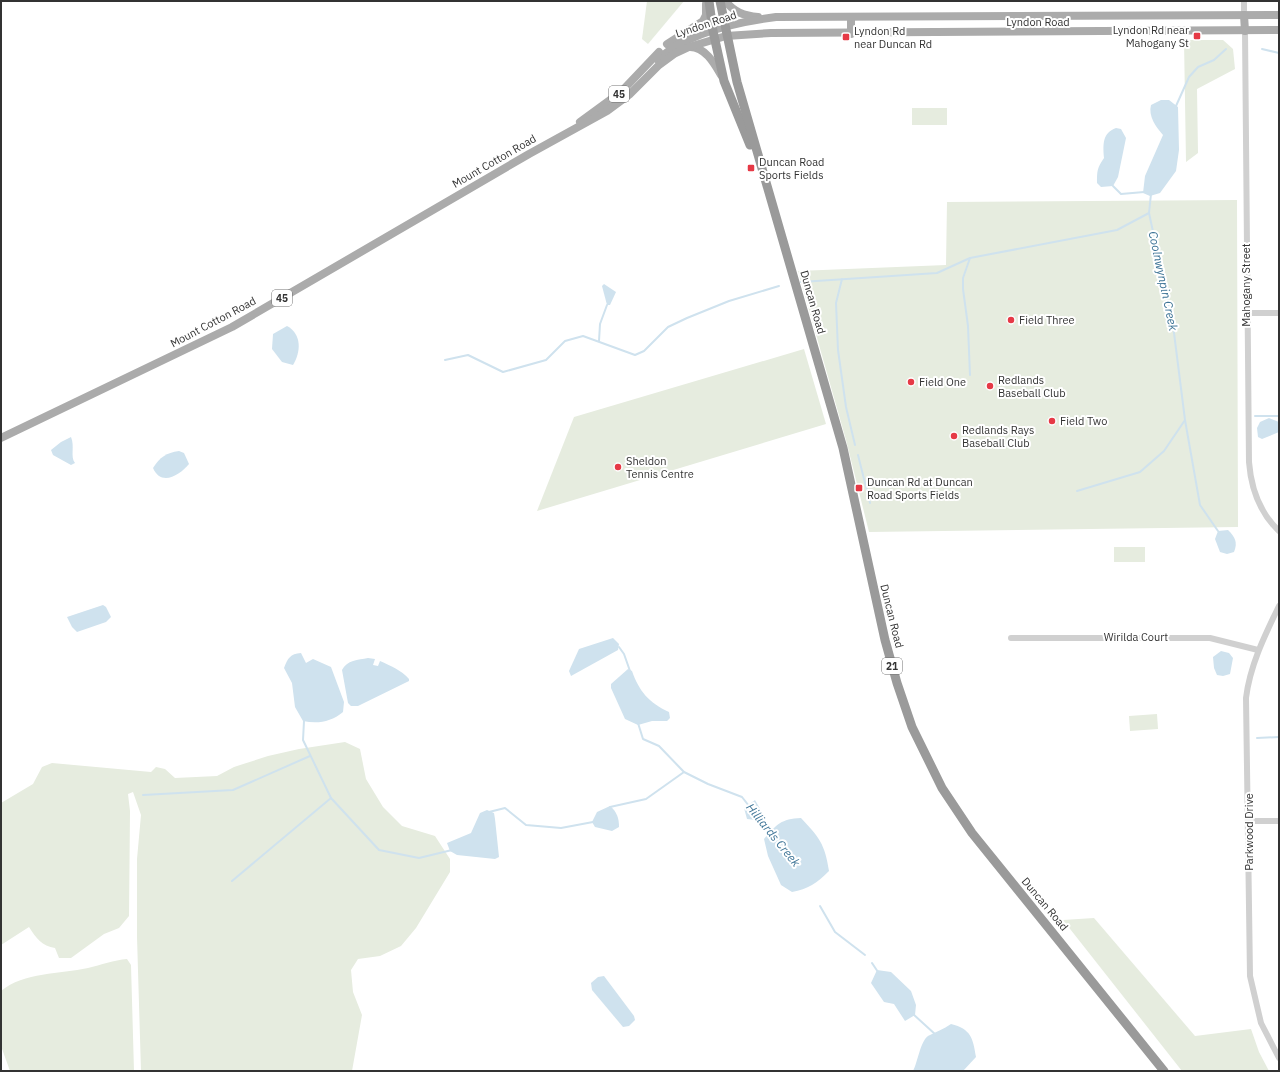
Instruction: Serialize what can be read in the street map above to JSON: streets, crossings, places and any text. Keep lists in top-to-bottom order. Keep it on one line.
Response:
{"streets":{"highway":["Duncan Road","21"],"main road":["Lyndon Road","45","Mount Cotton Road"],"street":["Mahogany Street","Wirilda Court","Parkwood Drive"]},"crossings":[["Lyndon Road","Mount Cotton Road"],["Lyndon Road","Mahogany Street"],["Lyndon Road","Duncan Road"],["Lyndon Road","21"],["Mount Cotton Road","Duncan Road"],["Mount Cotton Road","21"],["Duncan Road","21"],["Wirilda Court","Parkwood Drive"]],"water":["Coolnwynpin Creek","Hilliards Creek"],"places":{"transit":["Lyndon Rd near Mahogany St","Lyndon Rd near Duncan Rd","Duncan Road Sports Fields","Duncan Rd at Duncan Road Sports Fields"],"other":["Field Three","Field One","Redlands Baseball Club","Field Two","Redlands Rays Baseball Club","Sheldon Tennis Centre"]}}
